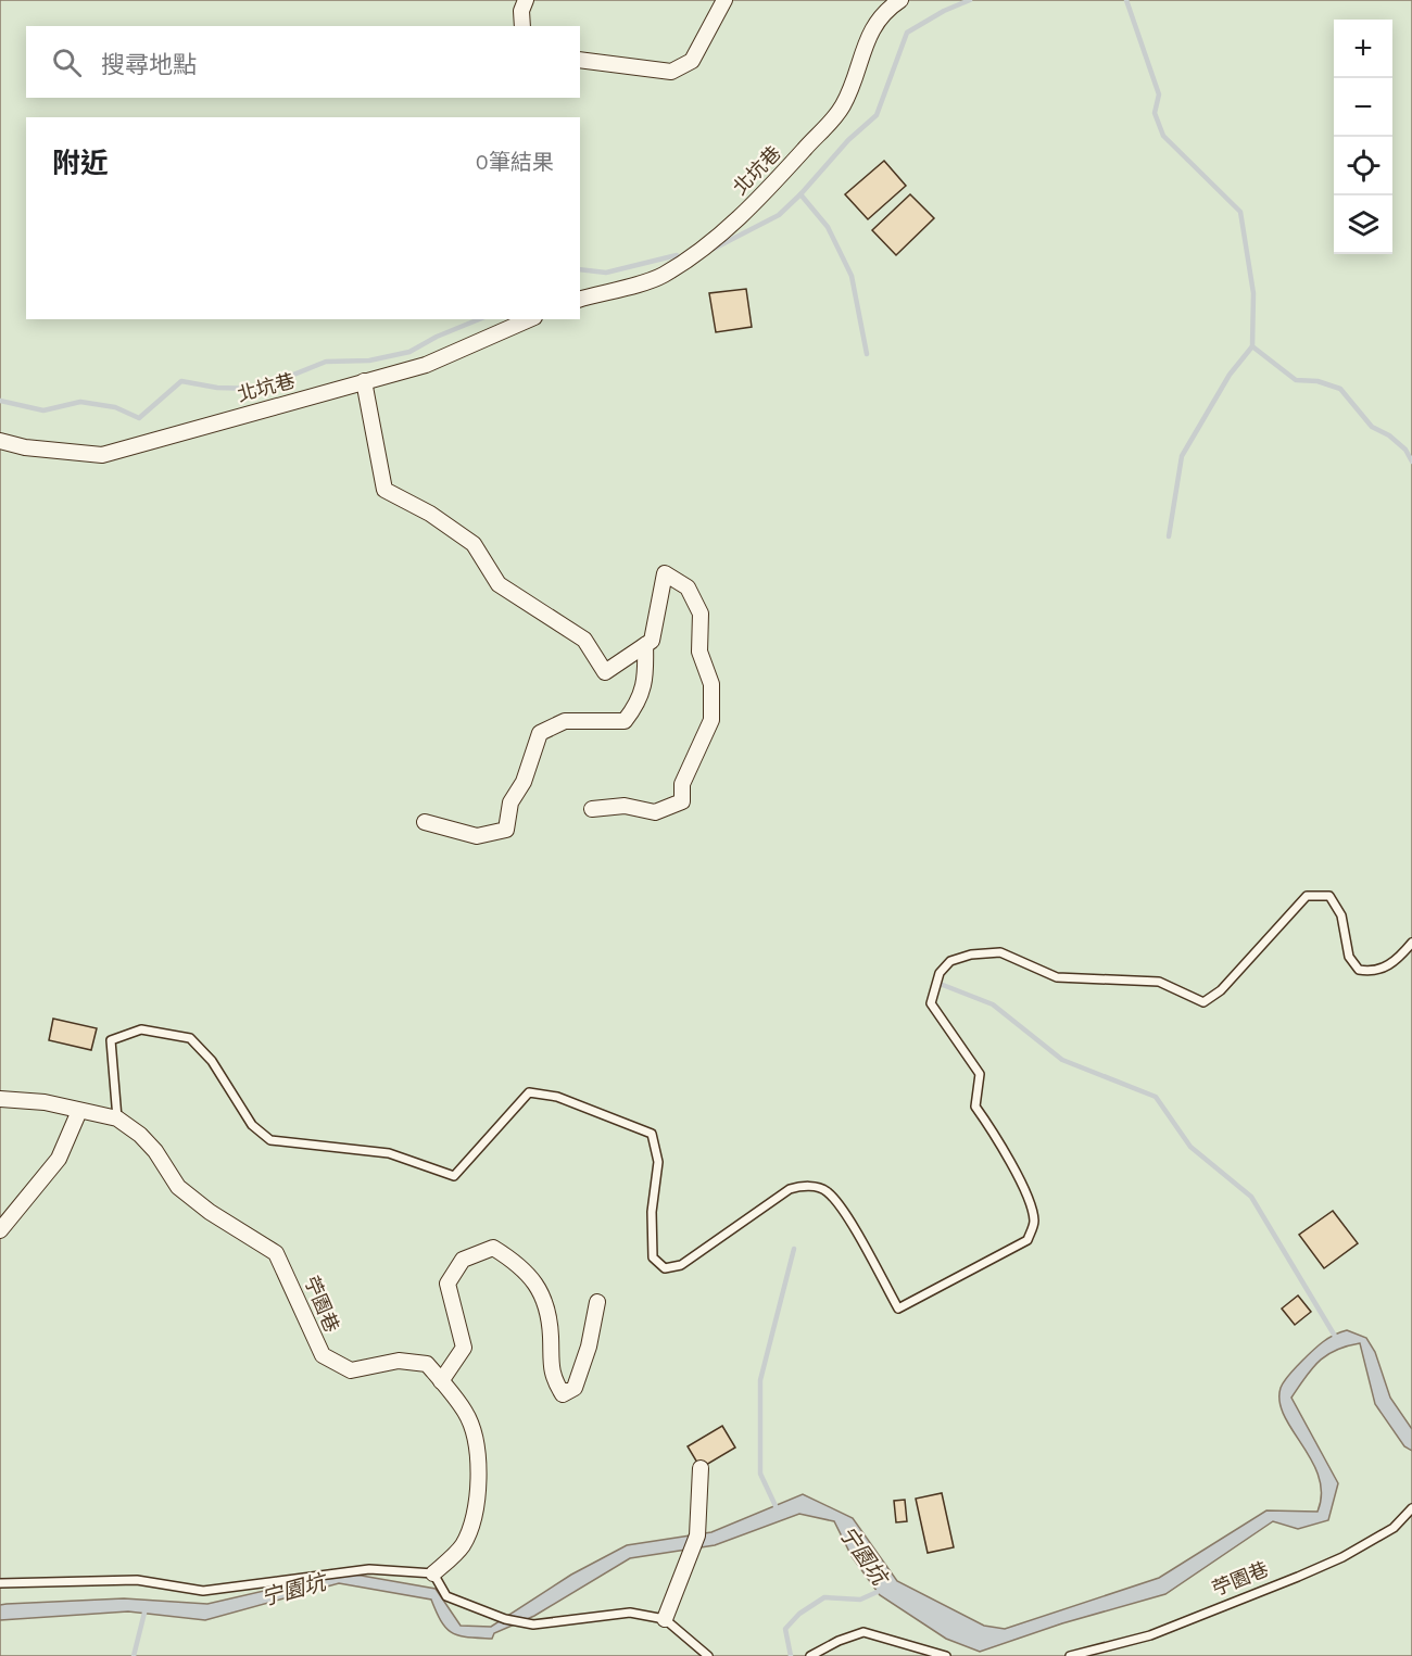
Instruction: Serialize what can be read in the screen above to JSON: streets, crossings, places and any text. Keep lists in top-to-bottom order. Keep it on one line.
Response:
{"streets":{"street":["北坑巷","苧園巷"]},"water":["宁園坑"],"page":{"map_buttons":["+","−"],"search":"搜尋地點","heading":["附近","0筆結果"]}}
